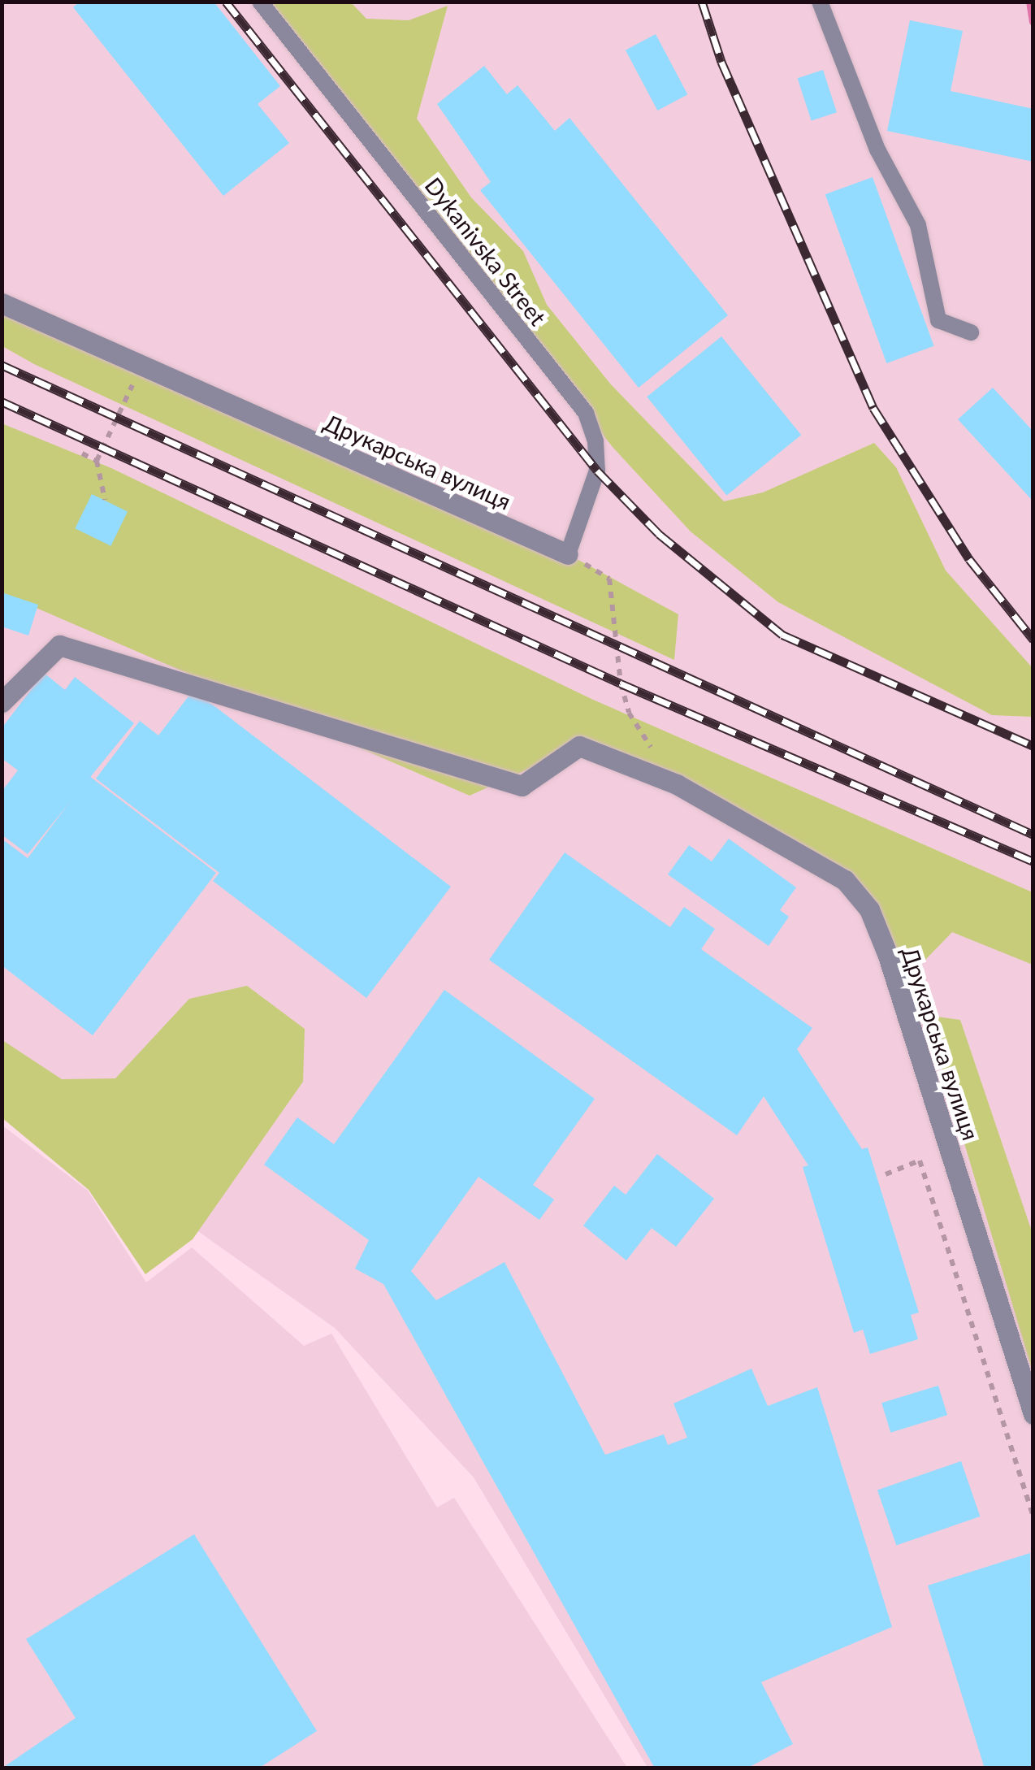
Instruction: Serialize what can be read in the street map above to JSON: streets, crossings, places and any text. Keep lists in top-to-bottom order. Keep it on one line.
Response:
{"streets":{"street":["Друкарська вулиця"],"lane":["Dykanivska Street"]},"crossings":[["Dykanivska Street","Друкарська вулиця"]]}
